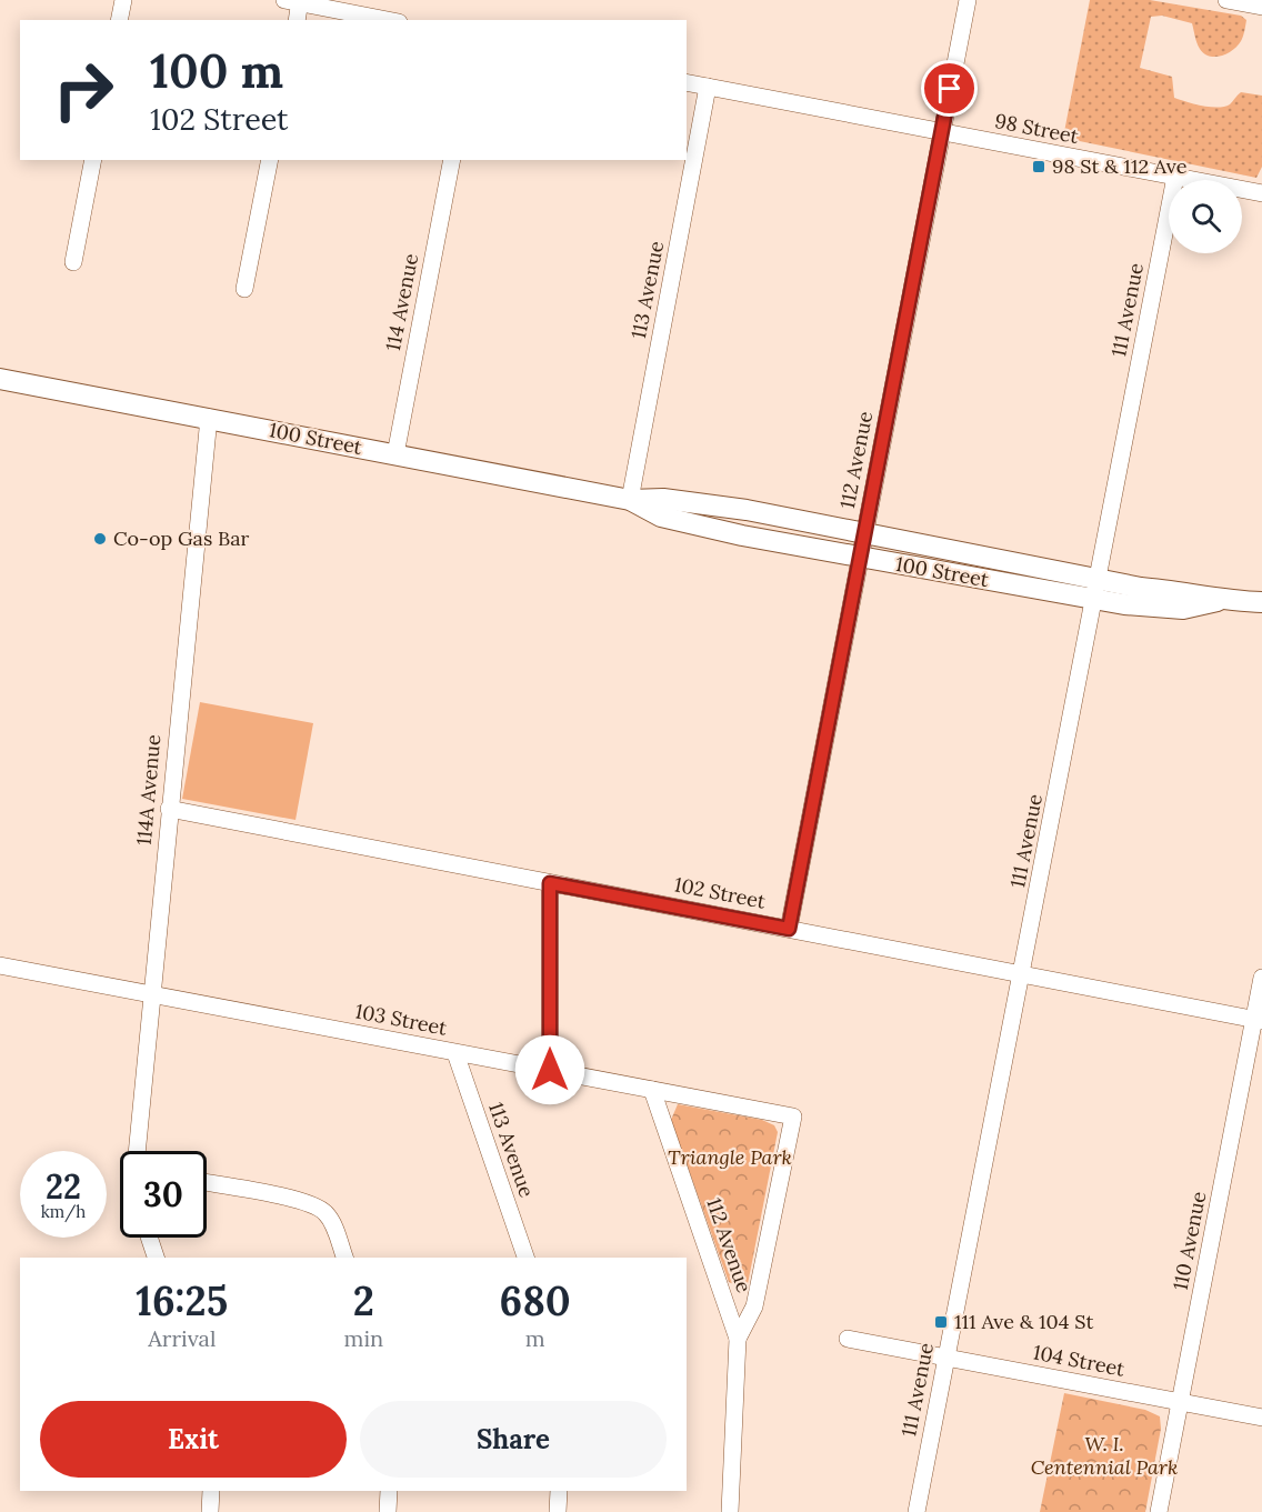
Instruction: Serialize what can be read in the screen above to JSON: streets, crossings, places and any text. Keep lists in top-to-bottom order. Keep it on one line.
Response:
{"streets":{"main road":["100 Street"],"street":["98 Street","113 Avenue","114 Avenue","111 Avenue","112 Avenue","114A Avenue","102 Street","103 Street","110 Avenue","104 Street"]},"crossings":[["98 Street","113 Avenue"],["98 Street","111 Avenue"],["98 Street","112 Avenue"],["113 Avenue","100 Street"],["113 Avenue","103 Street"],["114 Avenue","100 Street"],["111 Avenue","100 Street"],["111 Avenue","102 Street"],["111 Avenue","104 Street"],["100 Street","112 Avenue"],["100 Street","114A Avenue"],["112 Avenue","102 Street"],["112 Avenue","103 Street"],["114A Avenue","102 Street"],["114A Avenue","103 Street"],["102 Street","110 Avenue"],["110 Avenue","104 Street"]],"parks":["Triangle Park","W. I. Centennial Park"],"places":{"transit":["98 St & 112 Ave","111 Ave & 104 St"],"other":["Co-op Gas Bar"]},"page":{"turn":["100 m","102 Street"],"speed":"22 km/h","limit":"30","eta":["16:25","Arrival","2","min","680","m"],"buttons":["Exit","Share"]}}
